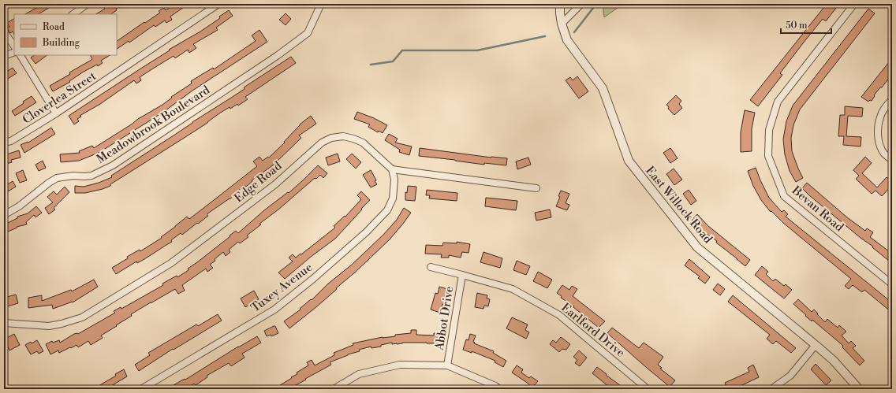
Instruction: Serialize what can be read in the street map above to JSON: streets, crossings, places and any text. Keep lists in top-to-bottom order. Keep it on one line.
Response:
{"streets":{"street":["Cloverlea Street","Meadowbrook Boulevard","Edge Road","East Willock Road","Bevan Road","Tuxey Avenue","Abbot Drive","Earlford Drive"]},"crossings":[["Edge Road","Tuxey Avenue"],["Abbot Drive","Earlford Drive"]],"legend":["Road","Building"],"scale_bar":"50 m"}
